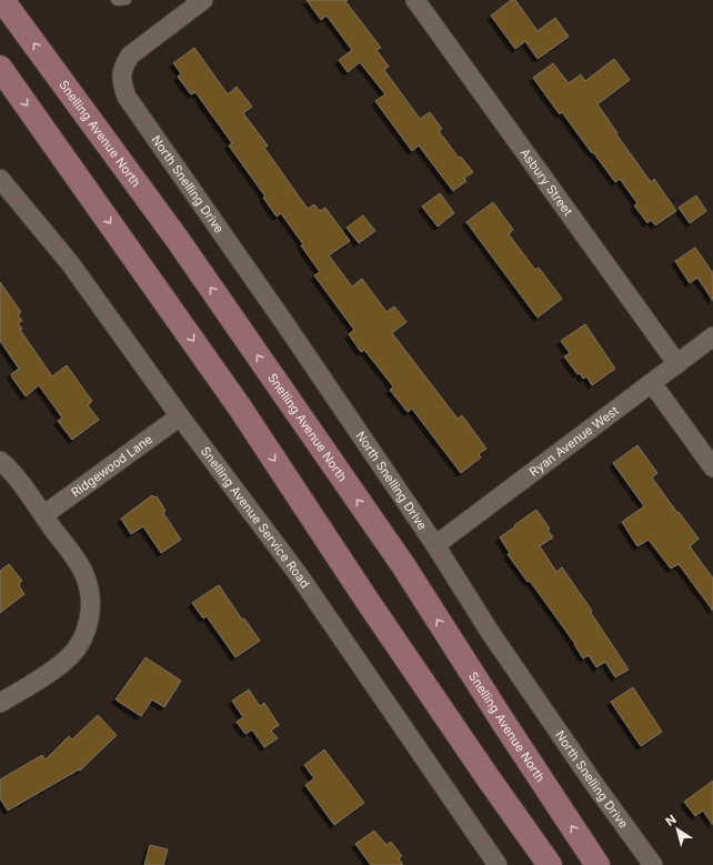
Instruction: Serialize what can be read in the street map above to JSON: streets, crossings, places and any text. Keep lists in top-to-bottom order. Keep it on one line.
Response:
{"streets":{"main road":["Snelling Avenue North"],"street":["Asbury Street","North Snelling Drive","Ryan Avenue West","Ridgewood Lane","Snelling Avenue Service Road"]},"crossings":[["Asbury Street","Ryan Avenue West"],["North Snelling Drive","Ryan Avenue West"],["Ridgewood Lane","Snelling Avenue Service Road"]],"north":"top left"}
